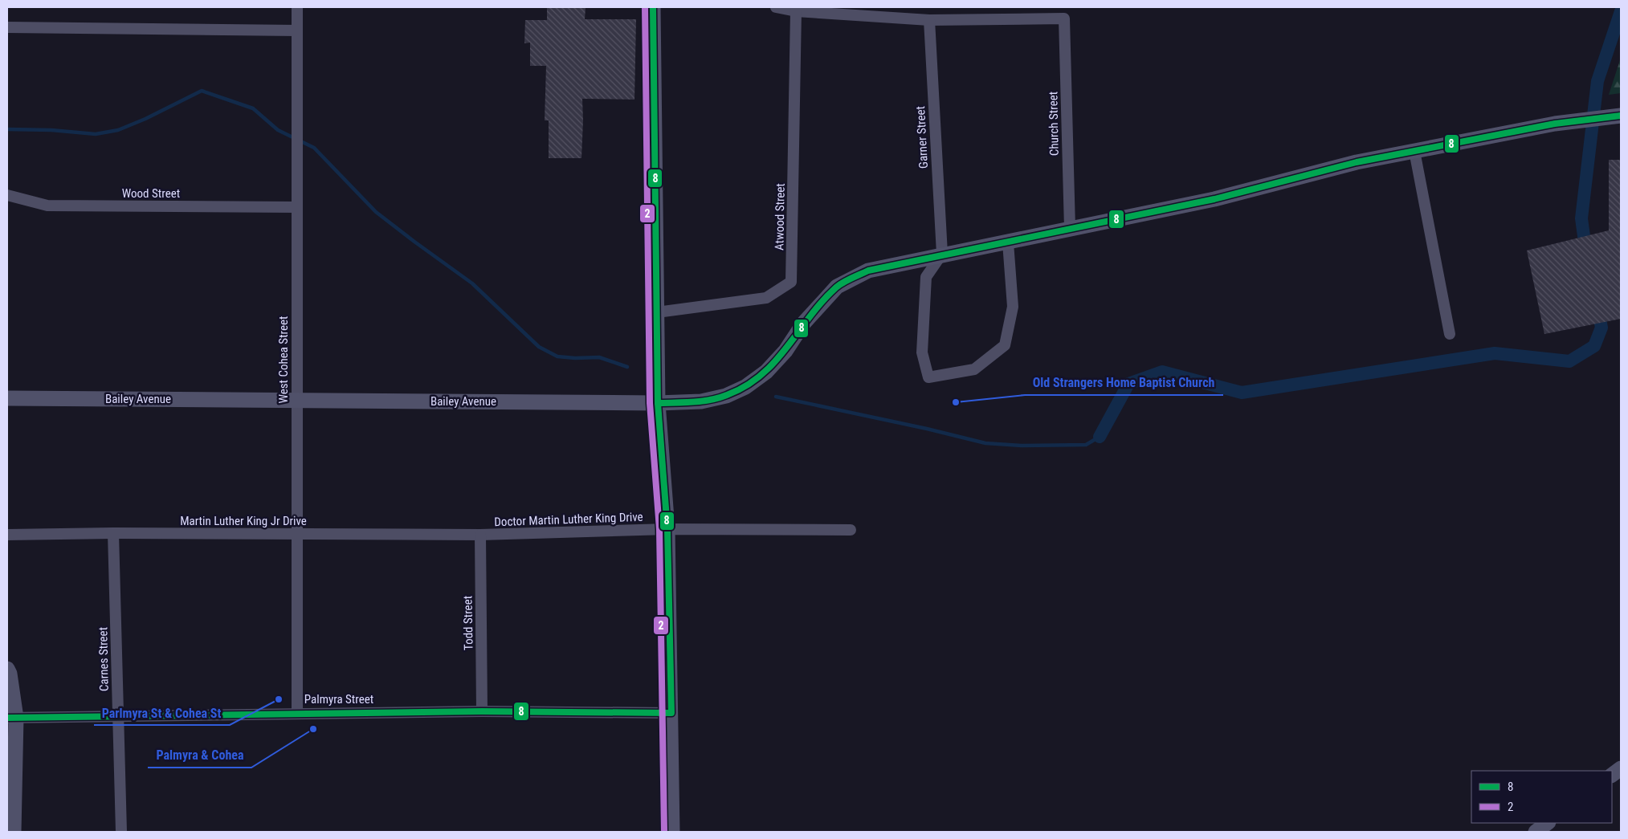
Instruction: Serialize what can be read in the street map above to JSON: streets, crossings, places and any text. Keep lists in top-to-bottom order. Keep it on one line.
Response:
{"streets":{"main road":["Bailey Avenue"],"street":["Church Street","Garner Street","Wood Street","Atwood Street","West Cohea Street","Doctor Martin Luther King Drive","Martin Luther King Jr Drive","Todd Street","Carnes Street","Palmyra Street"]},"crossings":[["Church Street","Garner Street"],["Church Street","Bailey Avenue"],["Garner Street","Bailey Avenue"],["Wood Street","West Cohea Street"],["West Cohea Street","Bailey Avenue"],["West Cohea Street","Martin Luther King Jr Drive"],["West Cohea Street","Palmyra Street"],["Doctor Martin Luther King Drive","Martin Luther King Jr Drive"],["Doctor Martin Luther King Drive","Todd Street"],["Martin Luther King Jr Drive","Todd Street"],["Martin Luther King Jr Drive","Carnes Street"],["Todd Street","Palmyra Street"],["Carnes Street","Palmyra Street"]],"places":["Old Strangers Home Baptist Church","Parlmyra St & Cohea St","Palmyra & Cohea"],"lines":["transit line 8","transit line 2"],"legend":["8","2"]}
